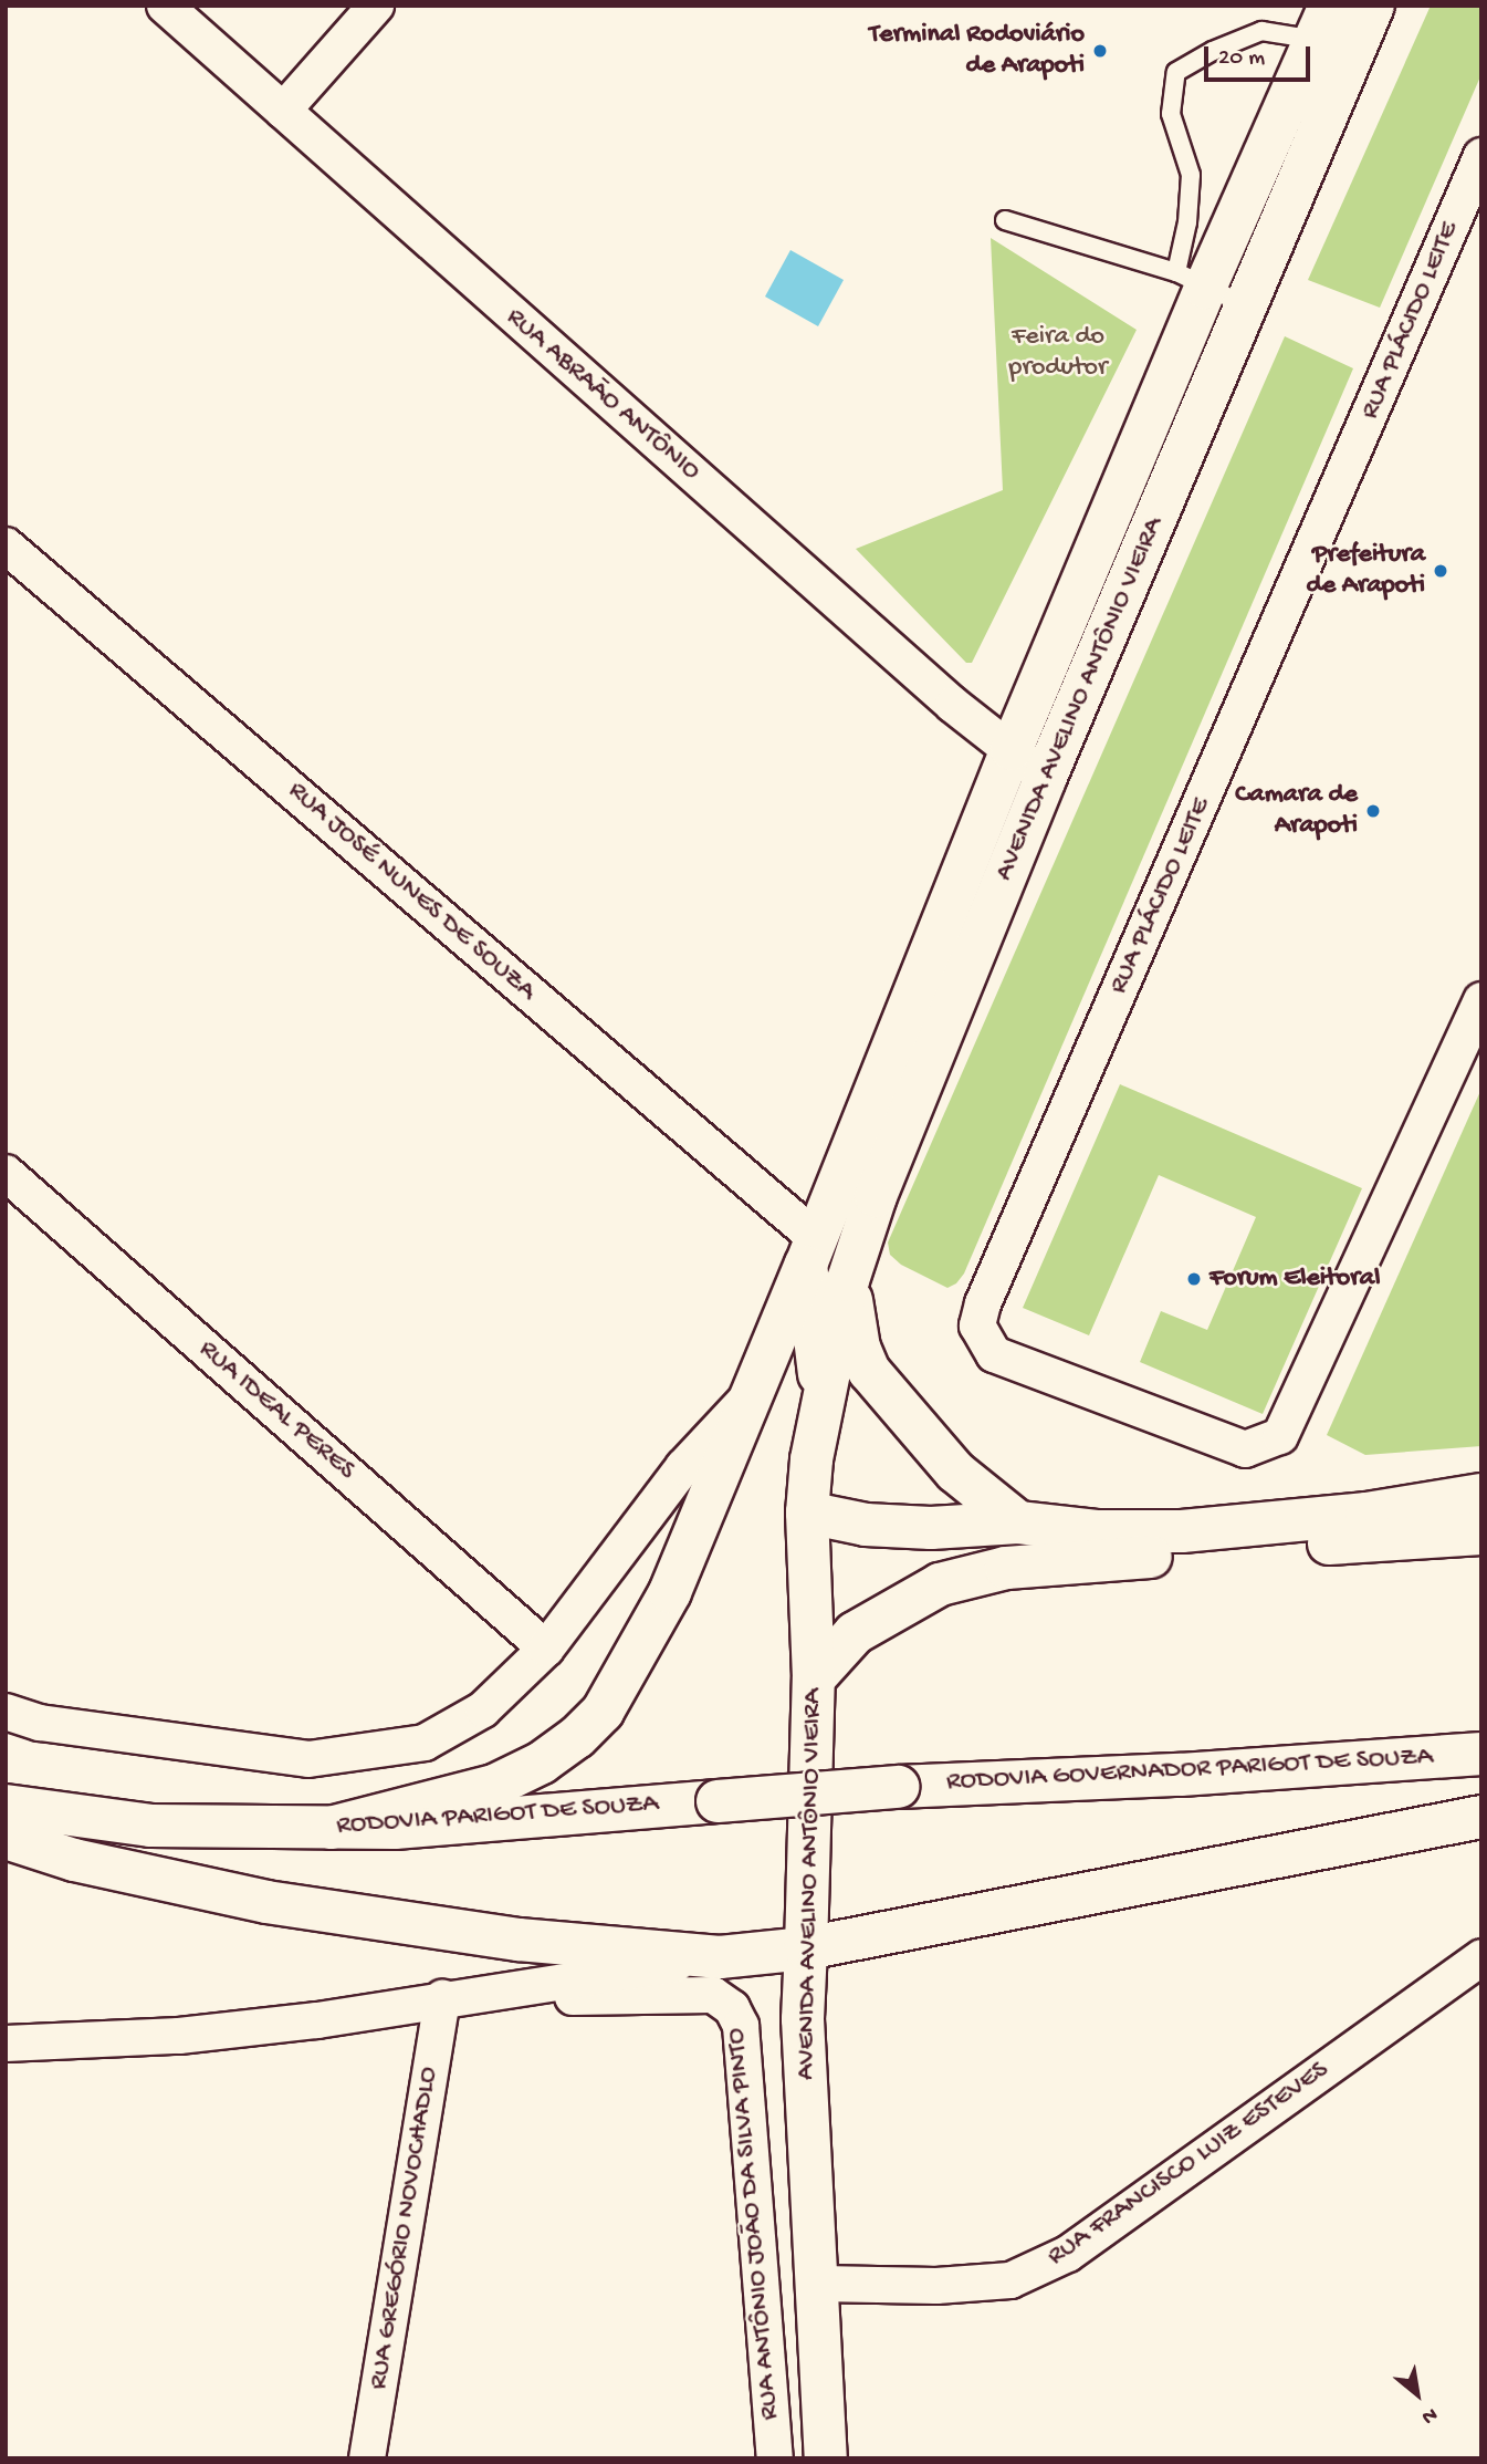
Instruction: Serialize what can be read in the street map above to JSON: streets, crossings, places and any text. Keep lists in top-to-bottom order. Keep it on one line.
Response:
{"streets":{"main road":["AVENIDA AVELINO ANTÔNIO VIEIRA","RODOVIA GOVERNADOR PARIGOT DE SOUZA","RODOVIA PARIGOT DE SOUZA"],"street":["RUA PLÁCIDO LEITE","RUA ABRAÃO ANTÔNIO","RUA JOSÉ NUNES DE SOUZA","RUA IDEAL PERES","RUA FRANCISCO LUIZ ESTEVES","RUA ANTÔNIO JOÃO DA SILVA PINTO","RUA GREGÓRIO NOVOCHADLO"]},"crossings":[["RUA ABRAÃO ANTÔNIO","AVENIDA AVELINO ANTÔNIO VIEIRA"],["AVENIDA AVELINO ANTÔNIO VIEIRA","RUA JOSÉ NUNES DE SOUZA"],["AVENIDA AVELINO ANTÔNIO VIEIRA","RUA FRANCISCO LUIZ ESTEVES"],["RODOVIA GOVERNADOR PARIGOT DE SOUZA","RODOVIA PARIGOT DE SOUZA"],["RUA ANTÔNIO JOÃO DA SILVA PINTO","RUA GREGÓRIO NOVOCHADLO"]],"parks":["Feira do produtor"],"places":["Terminal Rodoviário de Arapoti","Prefeitura de Arapoti","Camara de Arapoti","Forum Eleitoral"],"scale_bar":"20 m","north":"bottom right"}
